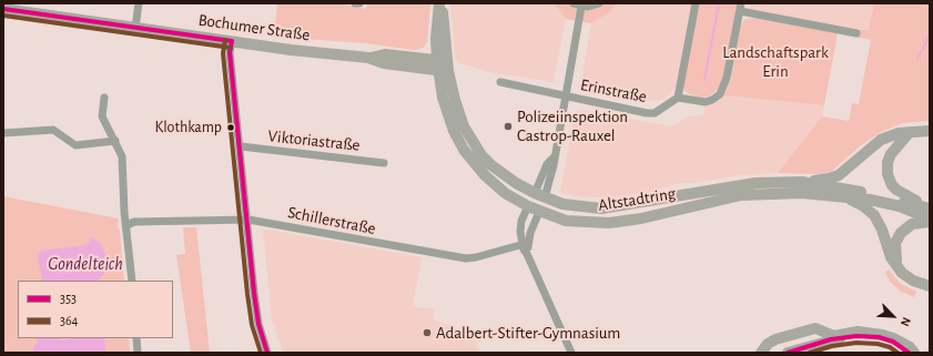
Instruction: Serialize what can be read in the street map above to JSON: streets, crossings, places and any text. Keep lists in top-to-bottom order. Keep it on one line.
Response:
{"streets":{"main road":["Bochumer Straße","Altstadtring"],"street":["Erinstraße","Viktoriastraße","Schillerstraße"]},"crossings":[["Bochumer Straße","Altstadtring"],["Erinstraße","Altstadtring"]],"water":["Gondelteich"],"parks":["Landschaftspark Erin"],"places":["Polizeiinspektion Castrop-Rauxel","Klothkamp","Adalbert-Stifter-Gymnasium"],"lines":["transit line 353","transit line 364"],"legend":["353","364"],"north":"bottom right"}
